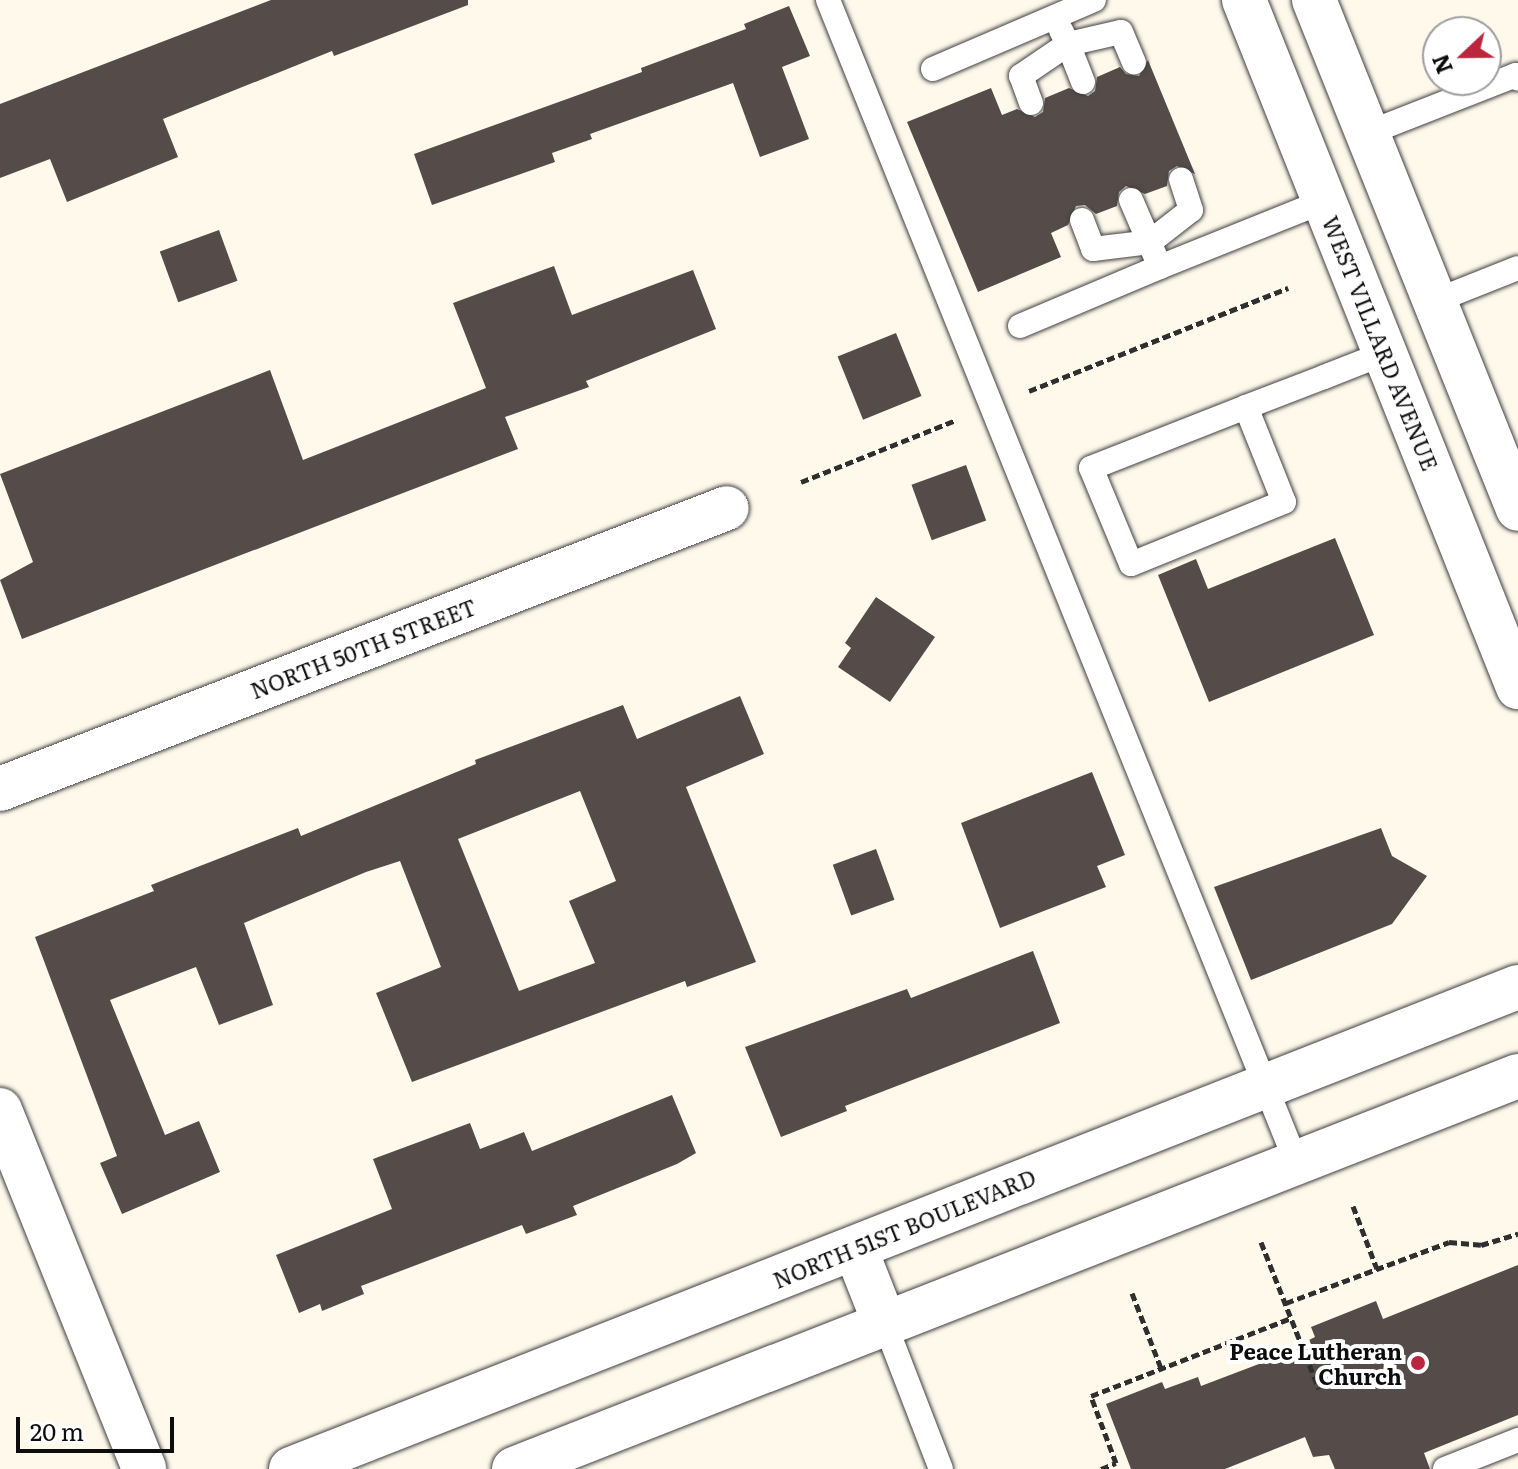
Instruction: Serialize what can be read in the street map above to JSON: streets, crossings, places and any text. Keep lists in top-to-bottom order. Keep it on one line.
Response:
{"streets":{"street":["WEST VILLARD AVENUE","NORTH 50TH STREET","NORTH 51ST BOULEVARD"]},"places":["Peace Lutheran Church"],"scale_bar":"20 m","north":"left"}
